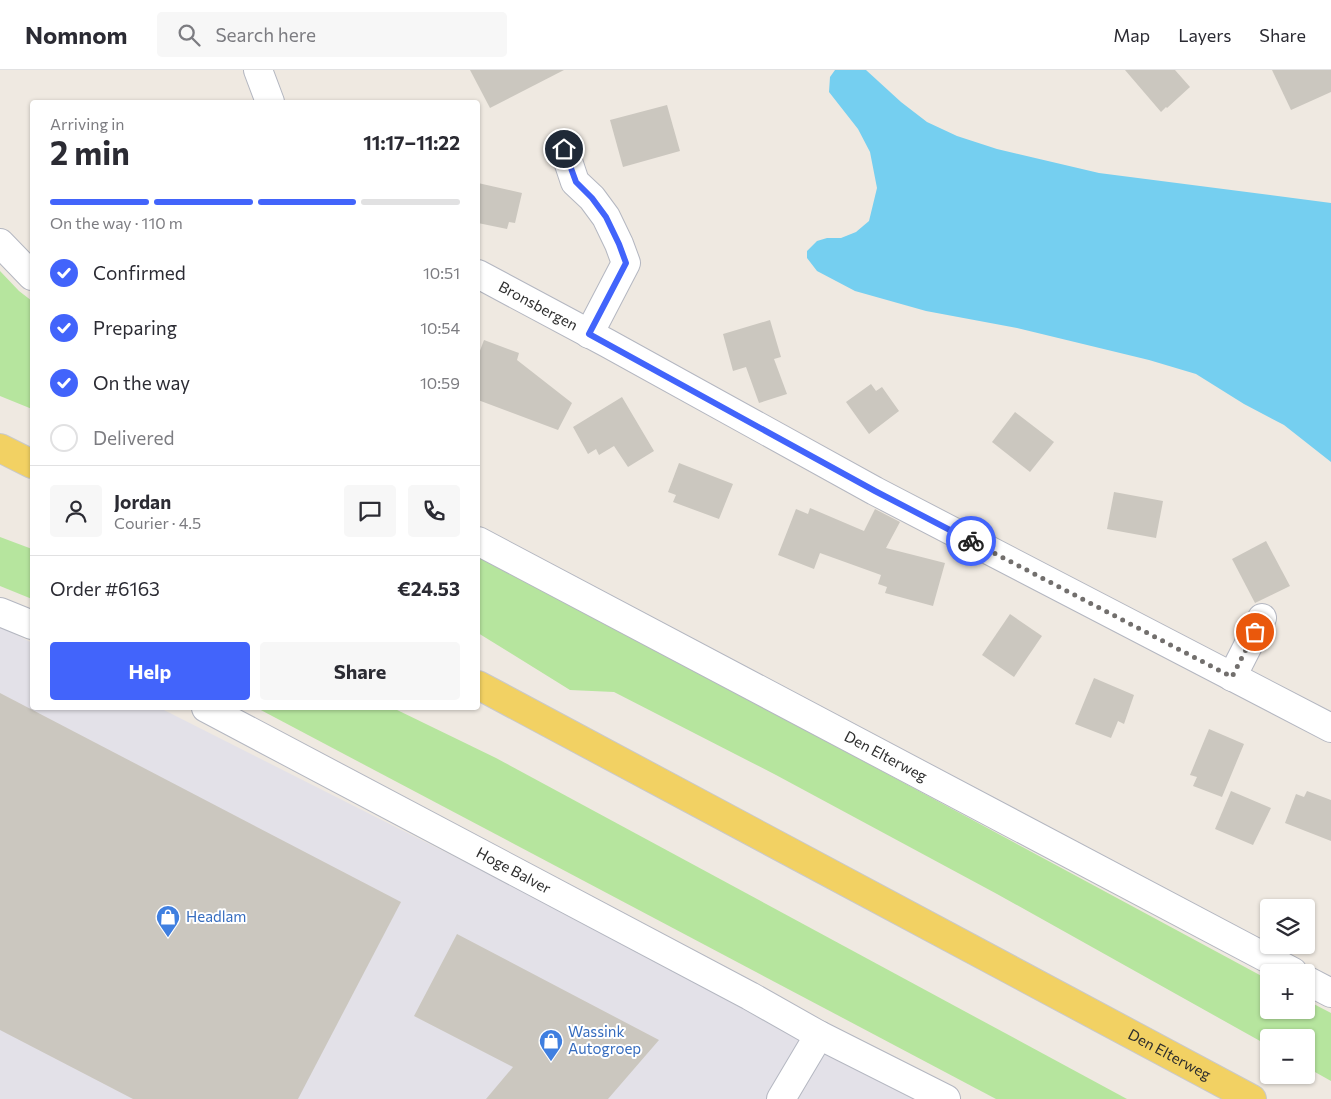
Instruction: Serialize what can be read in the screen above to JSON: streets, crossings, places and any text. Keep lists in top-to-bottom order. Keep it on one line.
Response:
{"streets":{"main road":["Den Elterweg"],"street":["Bronsbergen","Hoge Balver"]},"places":{"shop":["Headlam","Wassink Autogroep"]},"page":{"header":"Nomnom","search":"Search here","nav":["Map","Layers","Share"],"heading":["2 min","Arriving in","11:17–11:22"],"panel":["Jordan","Courier · 4.5","Order #6163","€24.53"],"bar":"On the way · 110 m","list":[["Confirmed","10:51"],["Preparing","10:54"],["On the way","10:59"],"Delivered"],"buttons":["Help","Share"],"map_buttons":["+","−"]}}
